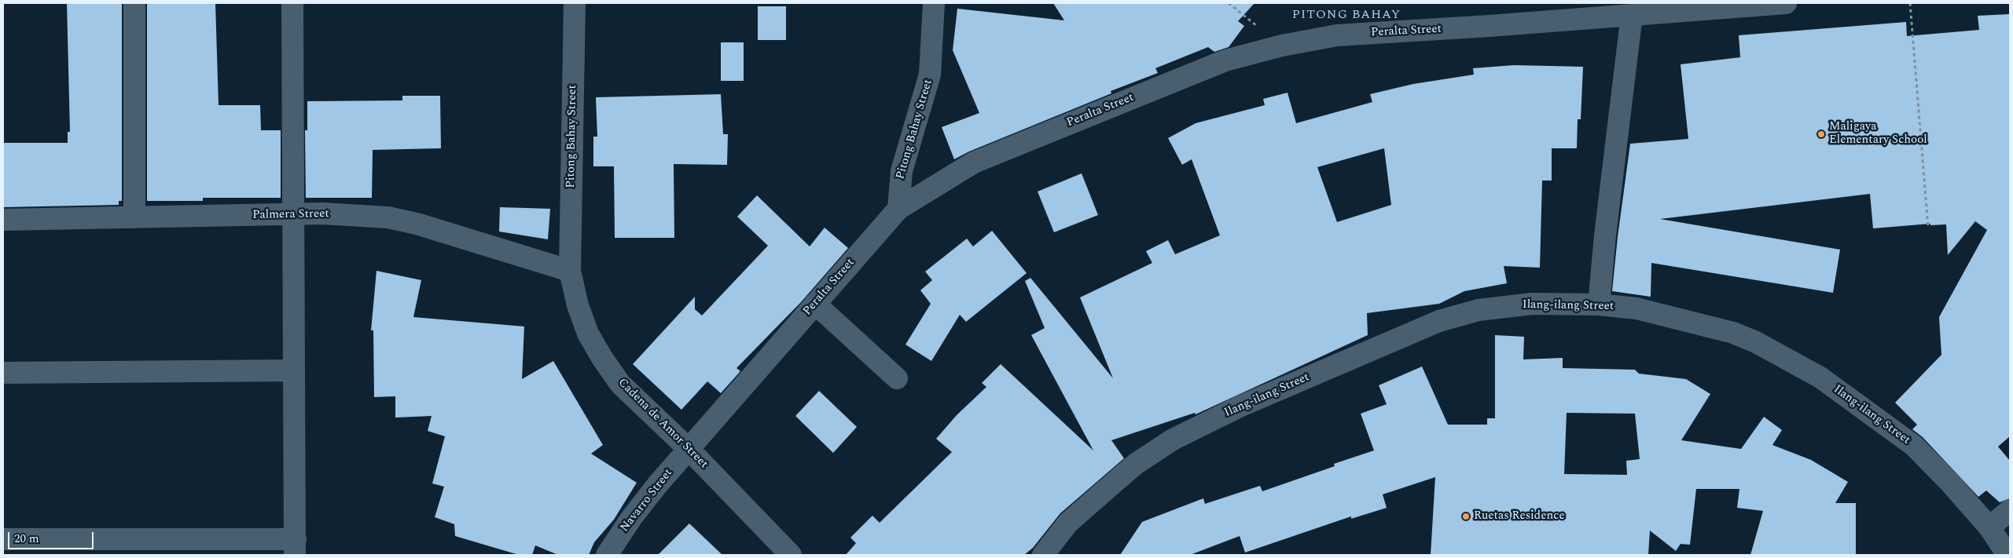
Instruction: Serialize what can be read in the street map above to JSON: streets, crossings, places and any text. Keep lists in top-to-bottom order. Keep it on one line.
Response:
{"streets":{"street":["Peralta Street","Pitong Bahay Street","Palmera Street","Ilang-ilang Street","Cadena de Amor Street","Navarro Street"]},"crossings":[["Peralta Street","Pitong Bahay Street"],["Peralta Street","Cadena de Amor Street"],["Peralta Street","Navarro Street"],["Pitong Bahay Street","Palmera Street"],["Pitong Bahay Street","Cadena de Amor Street"],["Palmera Street","Cadena de Amor Street"],["Cadena de Amor Street","Navarro Street"]],"districts":["PITONG BAHAY"],"places":["Maligaya Elementary School","Ruetas Residence"],"scale_bar":"20 m"}
